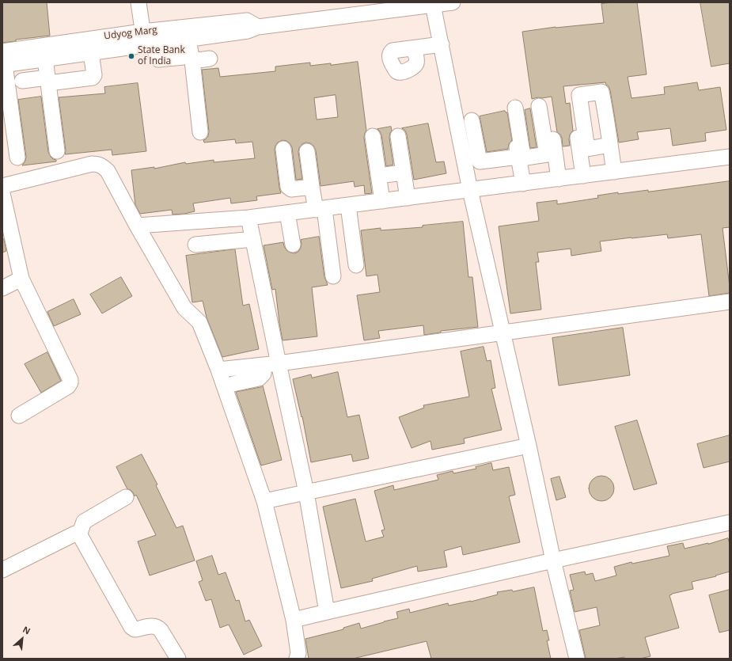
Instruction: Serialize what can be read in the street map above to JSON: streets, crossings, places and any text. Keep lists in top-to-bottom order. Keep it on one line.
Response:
{"streets":{"street":["Udyog Marg"]},"places":["State Bank of India"],"north":"top right"}
